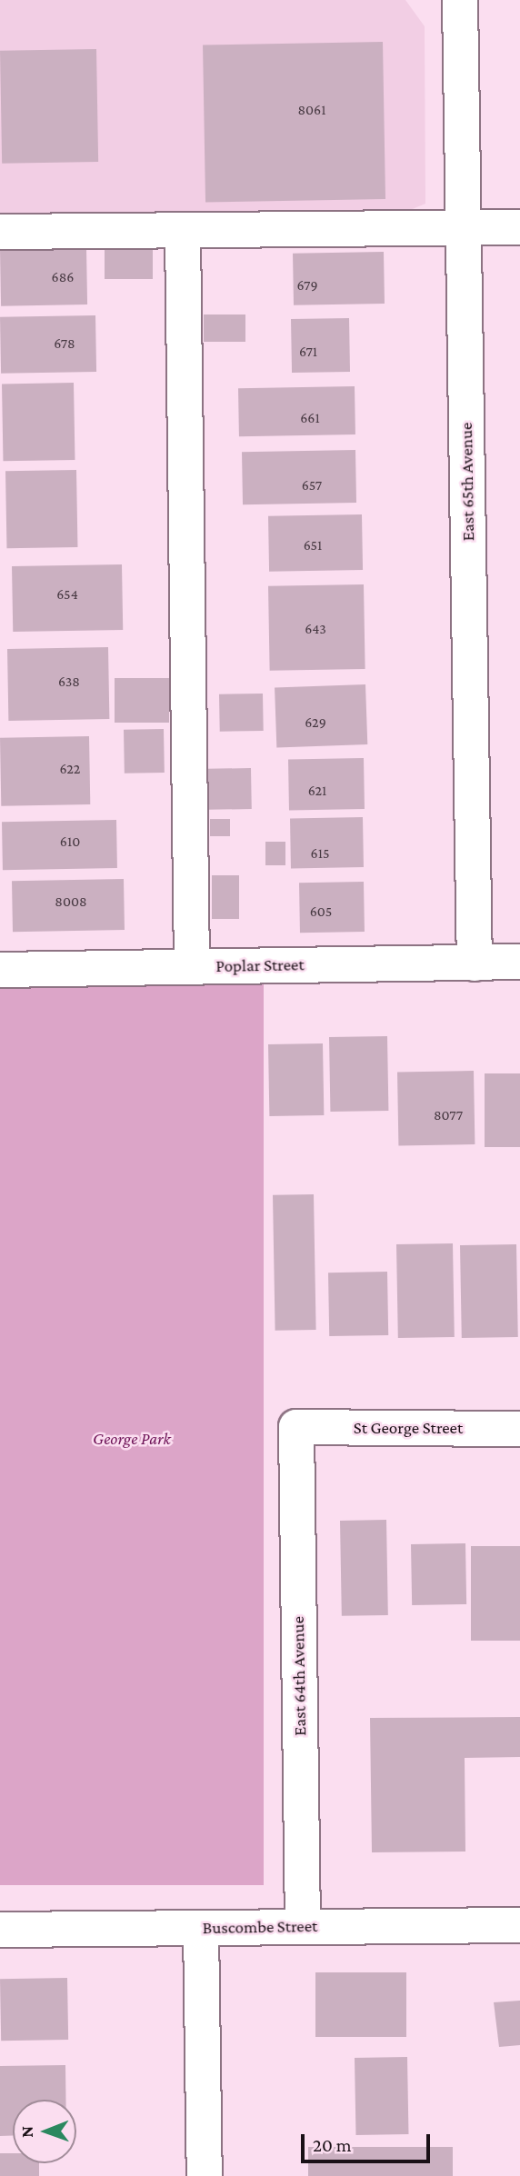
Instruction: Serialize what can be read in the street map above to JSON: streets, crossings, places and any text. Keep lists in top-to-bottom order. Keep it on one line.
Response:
{"streets":{"street":["East 65th Avenue","Poplar Street","St George Street","East 64th Avenue","Buscombe Street"]},"crossings":[["East 65th Avenue","Poplar Street"],["St George Street","East 64th Avenue"],["East 64th Avenue","Buscombe Street"]],"parks":["George Park"],"house_numbers":["8061","686","679","678","671","661","657","651","654","643","638","629","622","621","610","615","8008","605","8077"],"scale_bar":"20 m","north":"left"}
